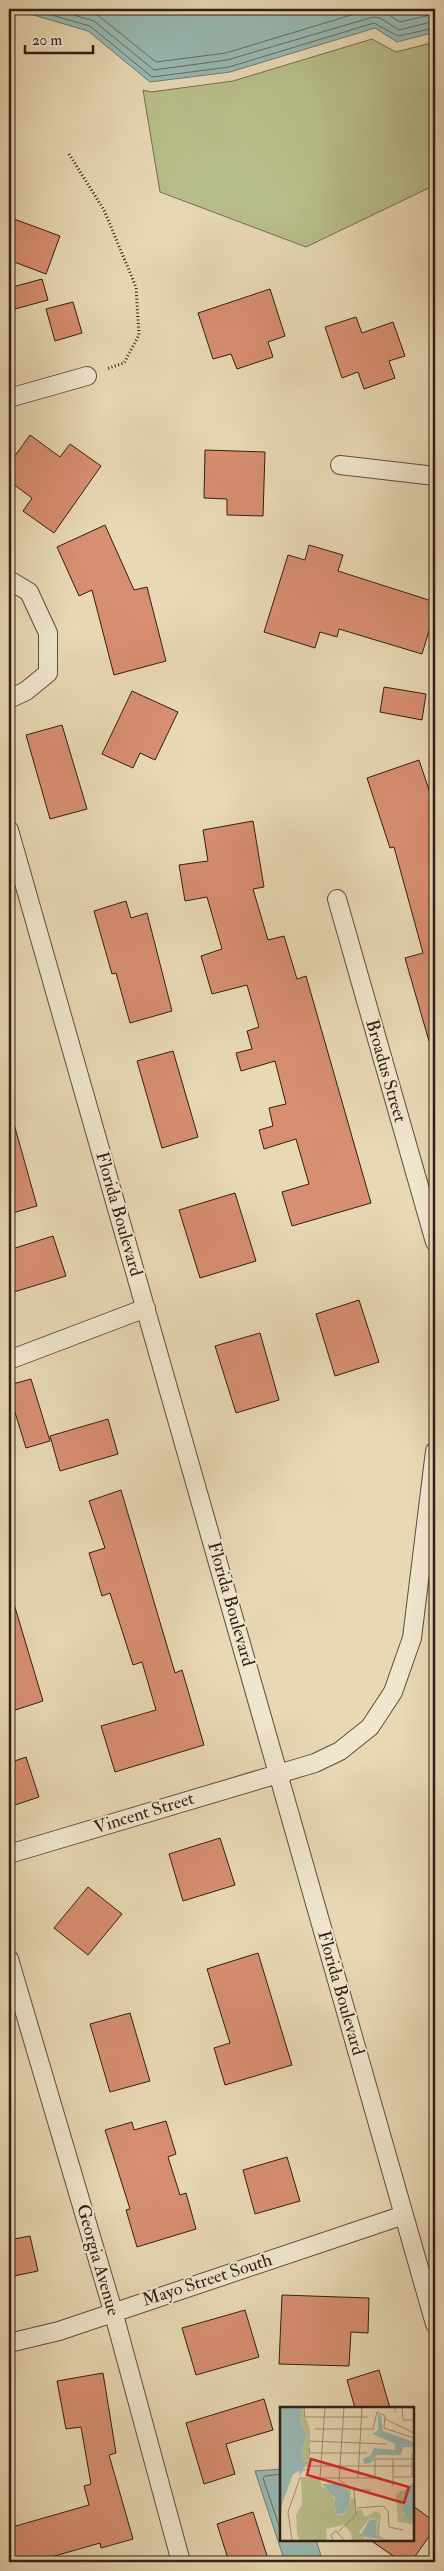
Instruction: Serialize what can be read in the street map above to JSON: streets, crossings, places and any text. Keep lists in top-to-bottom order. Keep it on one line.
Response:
{"streets":{"street":["Broadus Street","Florida Boulevard","Vincent Street","Georgia Avenue","Mayo Street South"]},"crossings":[["Florida Boulevard","Vincent Street"],["Florida Boulevard","Mayo Street South"],["Georgia Avenue","Mayo Street South"]],"scale_bar":"20 m"}
